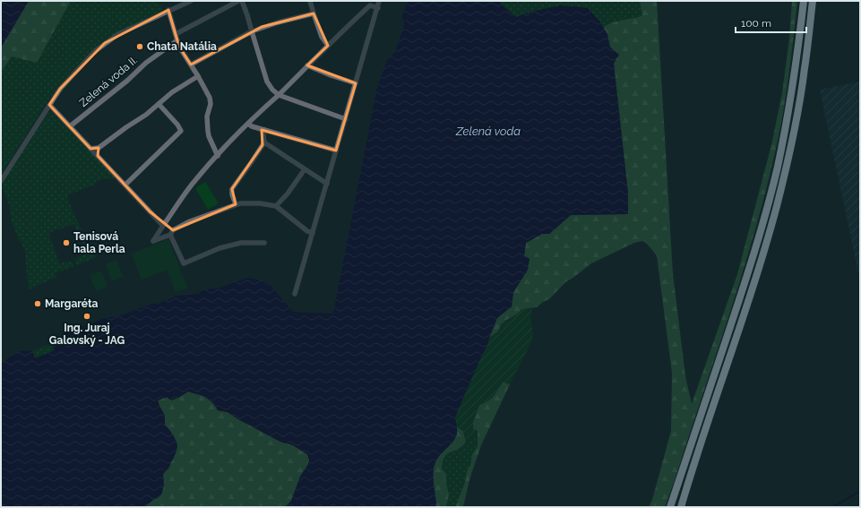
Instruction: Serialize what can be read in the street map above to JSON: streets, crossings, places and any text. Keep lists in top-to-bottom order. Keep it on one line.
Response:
{"streets":{"street":["Zelená voda II."]},"water":["Zelená voda"],"places":["Chata Natália","Tenisová hala Perla","Margaréta","Ing. Juraj Galovský - JAG"],"scale_bar":"100 m"}
